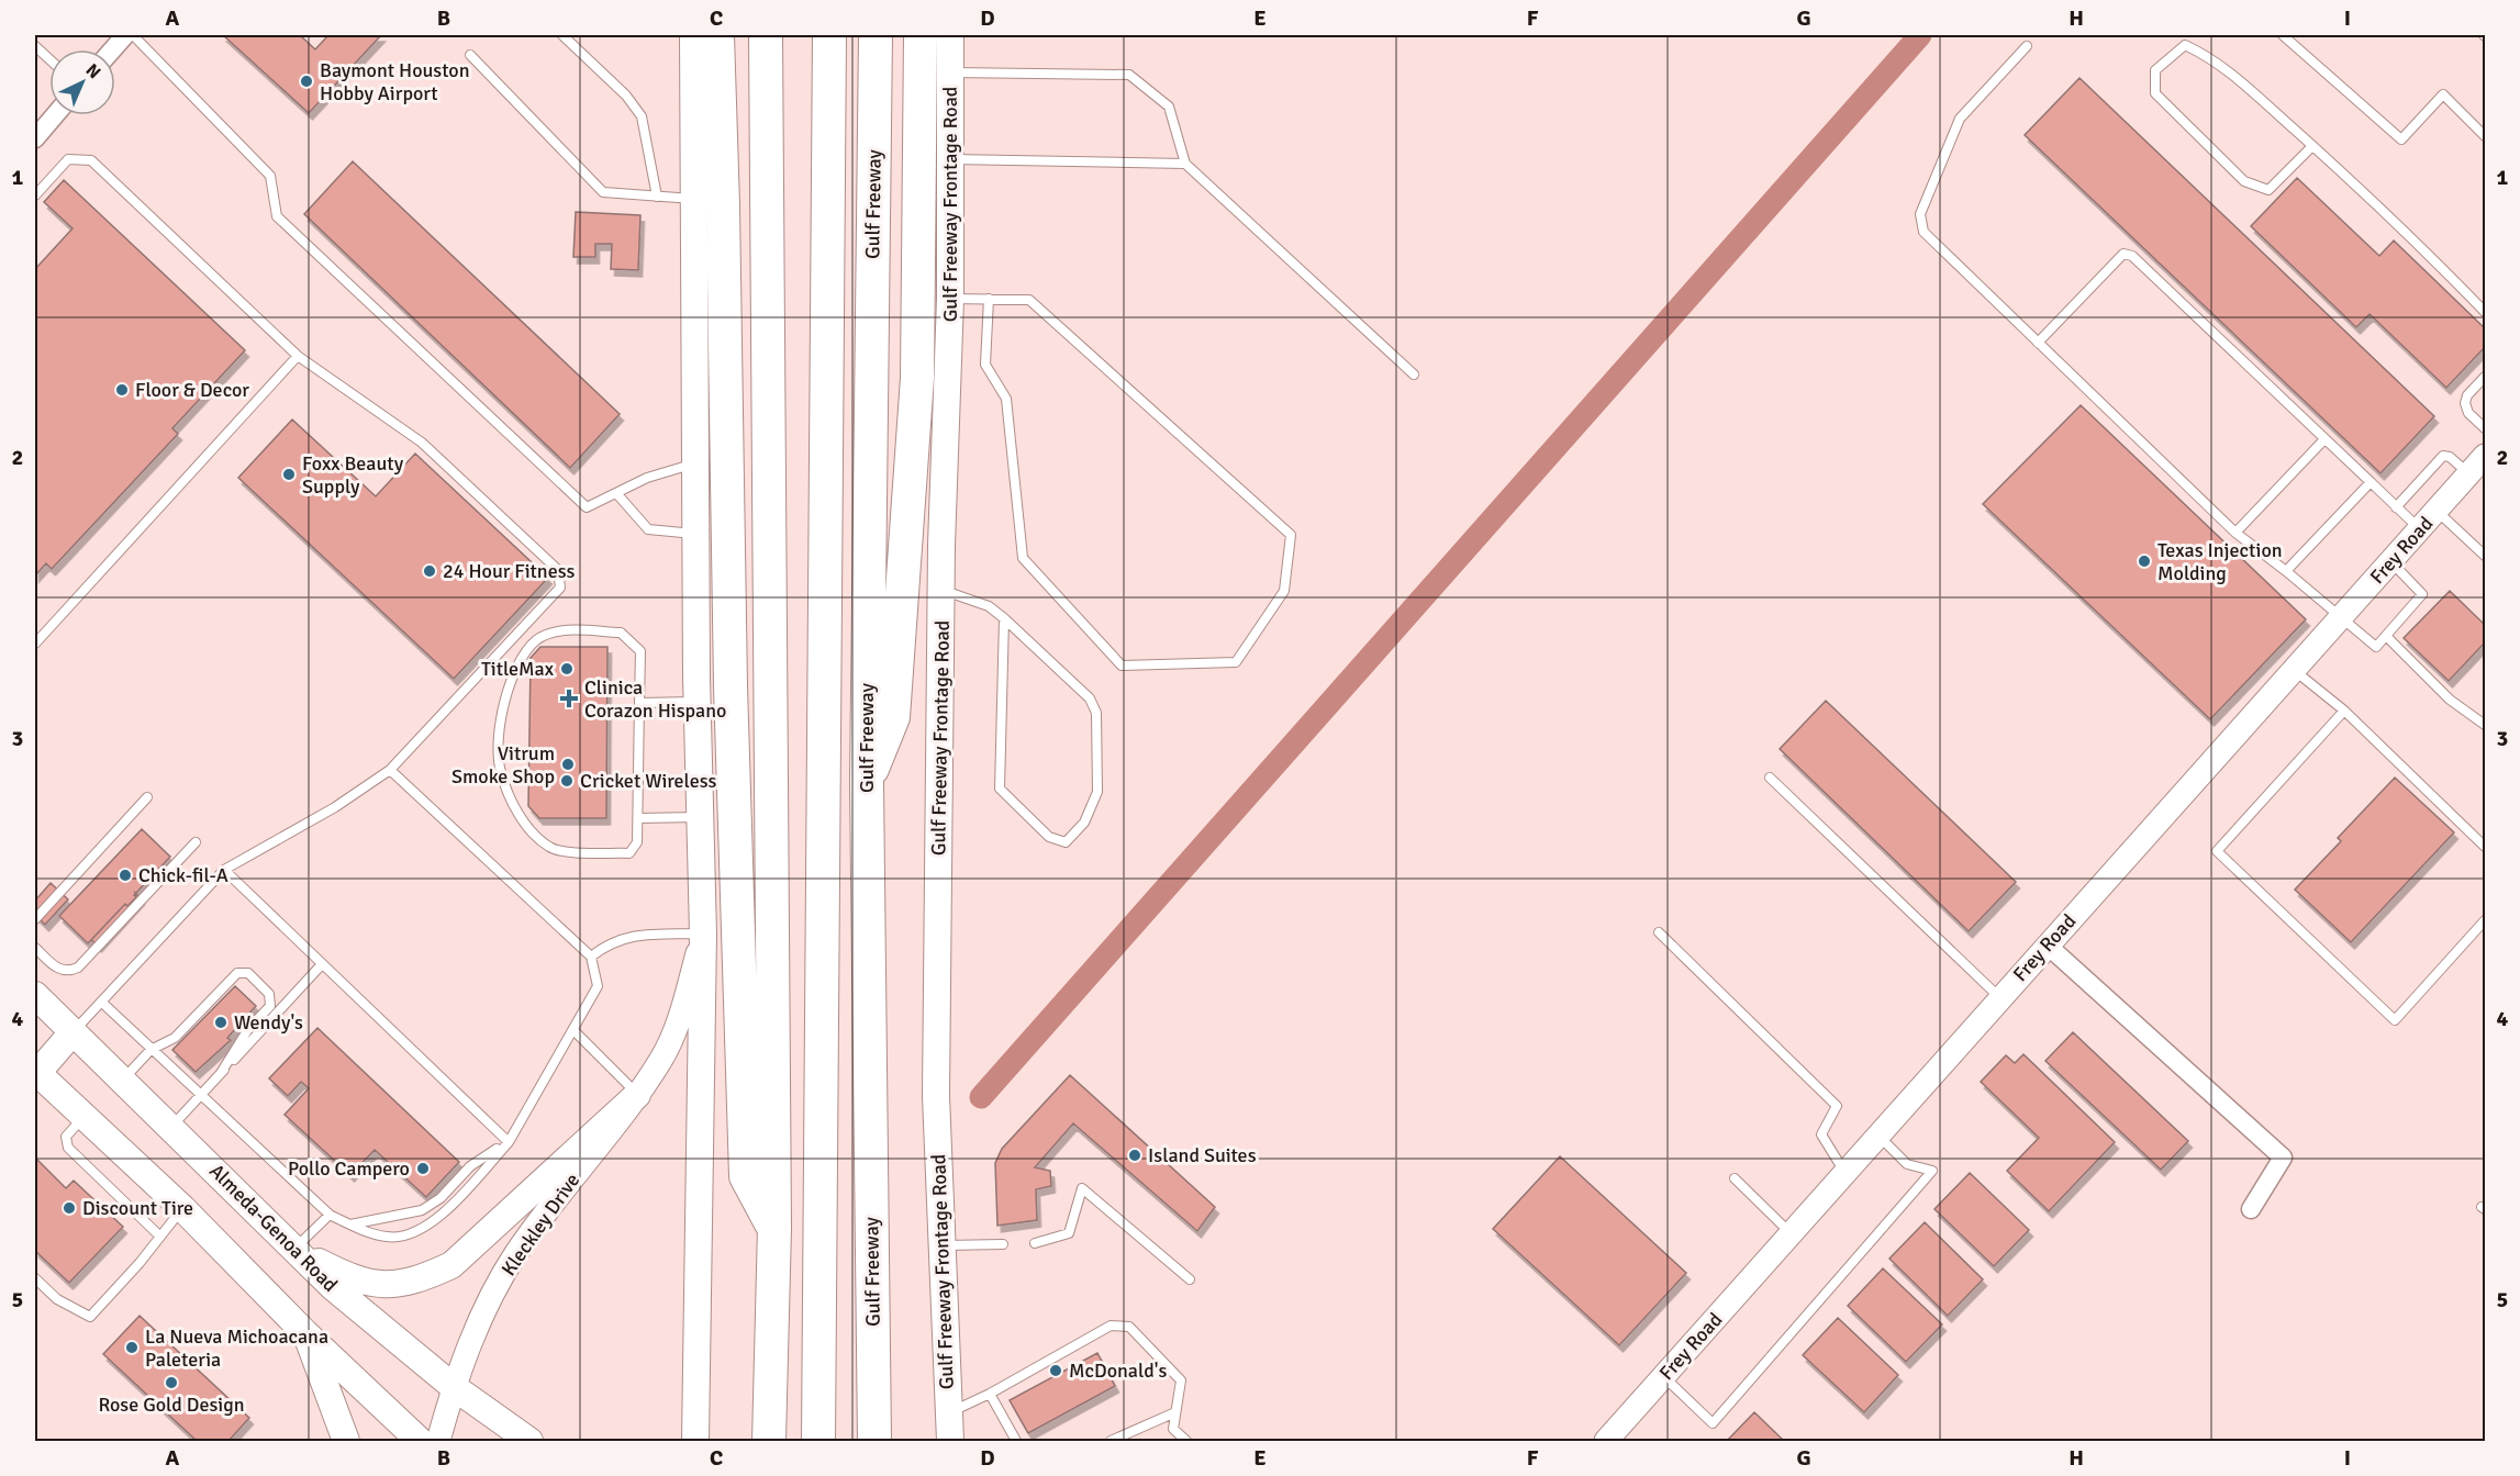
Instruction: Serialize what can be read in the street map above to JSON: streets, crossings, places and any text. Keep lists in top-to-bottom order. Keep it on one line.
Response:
{"streets":{"highway":["Gulf Freeway"],"main road":["Gulf Freeway Frontage Road","Almeda-Genoa Road"],"street":["Frey Road","Kleckley Drive"]},"crossings":[["Kleckley Drive","Almeda-Genoa Road"]],"places":{"other":["Baymont Houston Hobby Airport","Floor & Decor","Foxx Beauty Supply","Texas Injection Molding","24 Hour Fitness","TitleMax","Vitrum Smoke Shop","Cricket Wireless","Chick-fil-A","Wendy's","Island Suites","Pollo Campero","Discount Tire","La Nueva Michoacana Paleteria","McDonald's","Rose Gold Design"],"health":["Clinica Corazon Hispano"]},"north":"top right","grid":{"columns":["A","B","C","D","E","F","G","H","I"],"rows":["1","2","3","4","5"]}}
